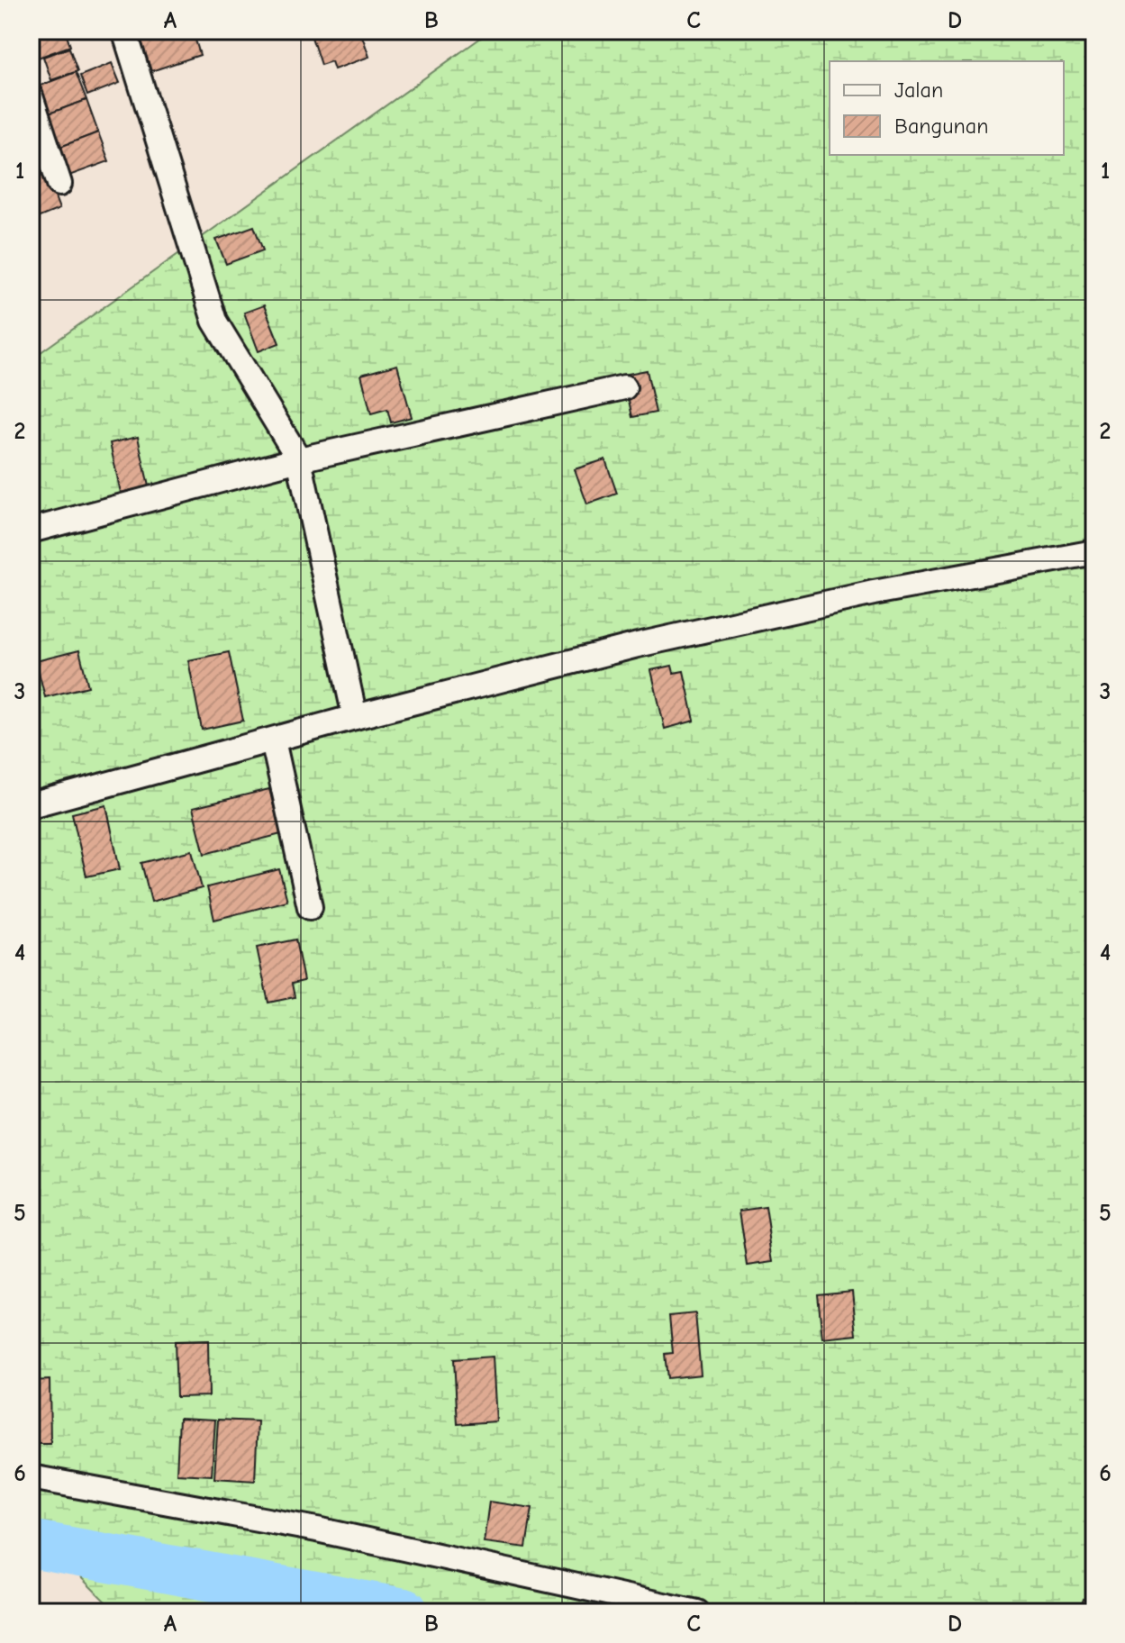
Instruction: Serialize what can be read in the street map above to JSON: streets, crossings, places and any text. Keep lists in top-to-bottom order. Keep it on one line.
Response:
{"legend":["Jalan","Bangunan"],"grid":{"columns":["A","B","C","D"],"rows":["1","2","3","4","5","6"]}}
